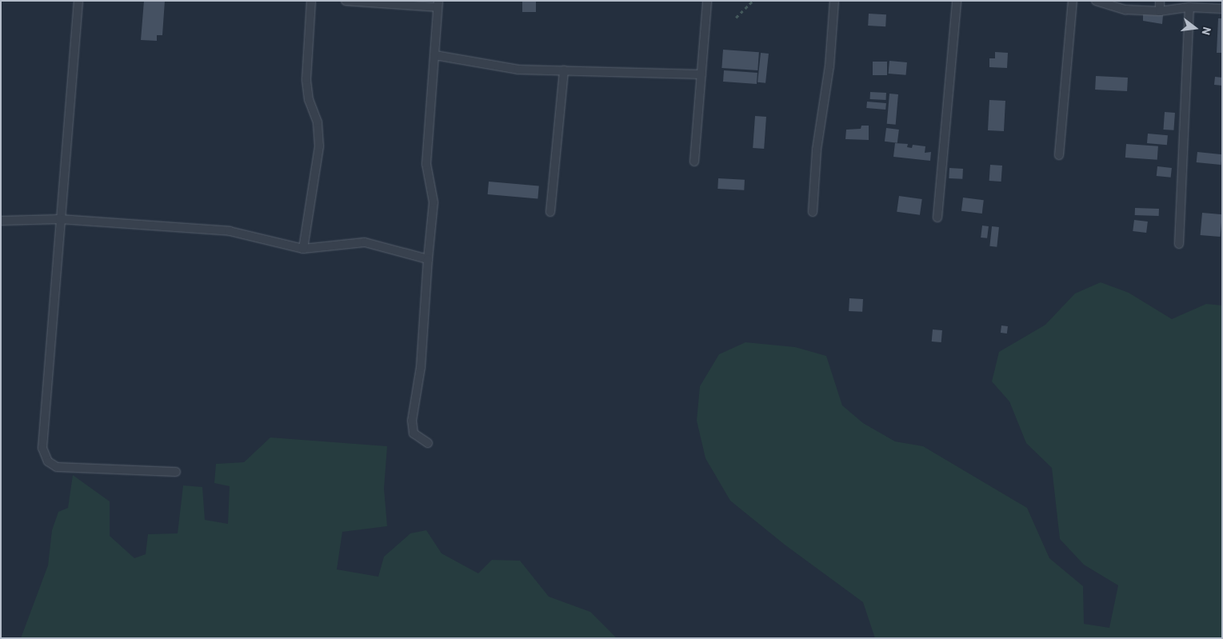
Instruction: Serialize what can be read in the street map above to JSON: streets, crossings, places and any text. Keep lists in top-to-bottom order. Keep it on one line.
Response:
{"north":"right"}
